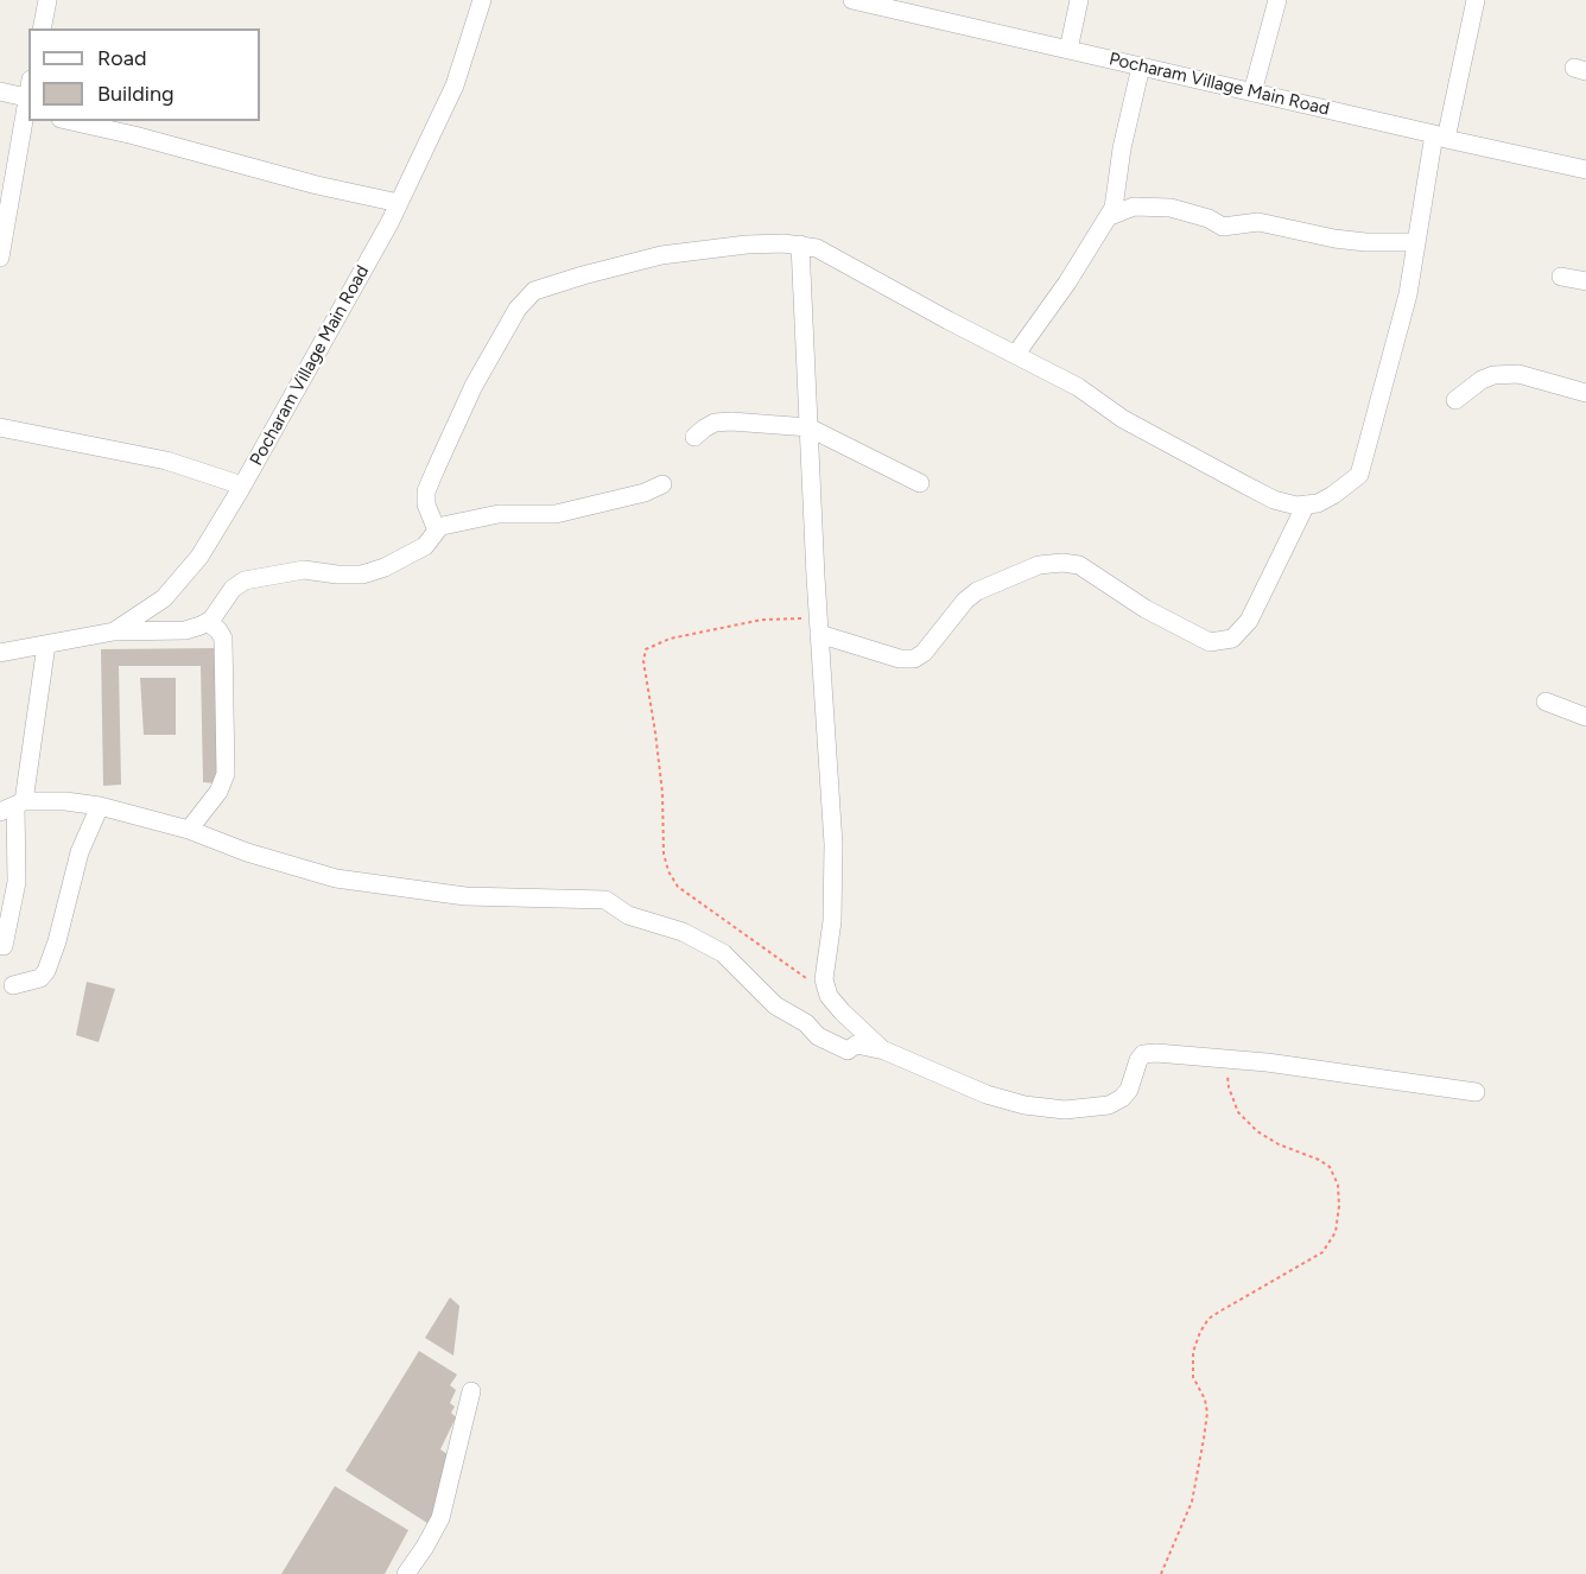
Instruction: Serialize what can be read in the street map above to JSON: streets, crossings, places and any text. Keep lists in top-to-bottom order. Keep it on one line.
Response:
{"streets":{"street":["Pocharam Village Main Road"]},"legend":["Road","Building"]}
